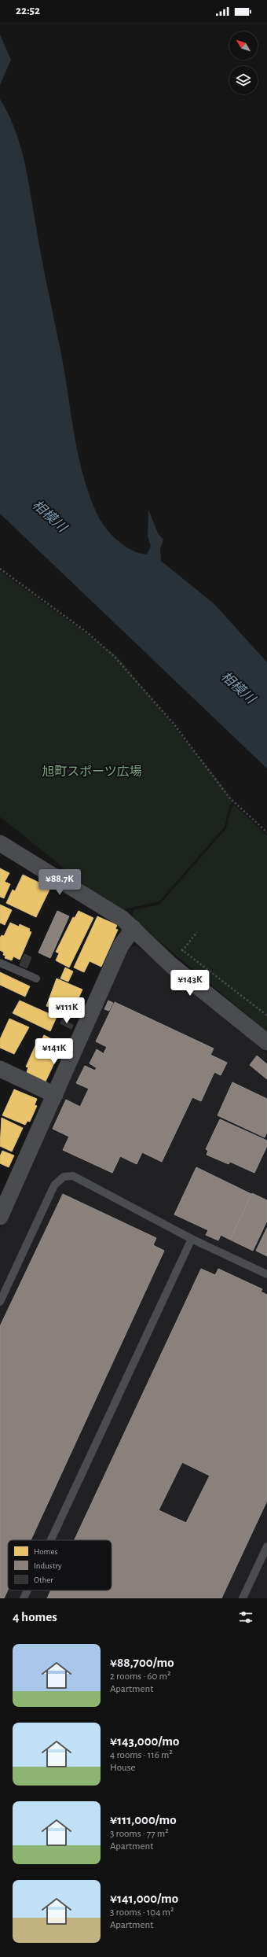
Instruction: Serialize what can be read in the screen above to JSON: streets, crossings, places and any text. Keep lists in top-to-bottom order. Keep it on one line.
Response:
{"water":["相模川"],"parks":["旭町スポーツ広場"],"legend":["Homes","Industry","Other"],"north":"top left","page":{"status":"22:52","price":["¥88.7K","¥143K","¥111K","¥141K"],"heading":"4 homes","list":[{"name":"¥88,700/mo","note":"2 rooms · 60 m² · Apartment"},{"name":"¥143,000/mo","note":"4 rooms · 116 m² · House"},{"name":"¥111,000/mo","note":"3 rooms · 77 m² · Apartment"},{"name":"¥141,000/mo","note":"3 rooms · 104 m² · Apartment"}]}}
